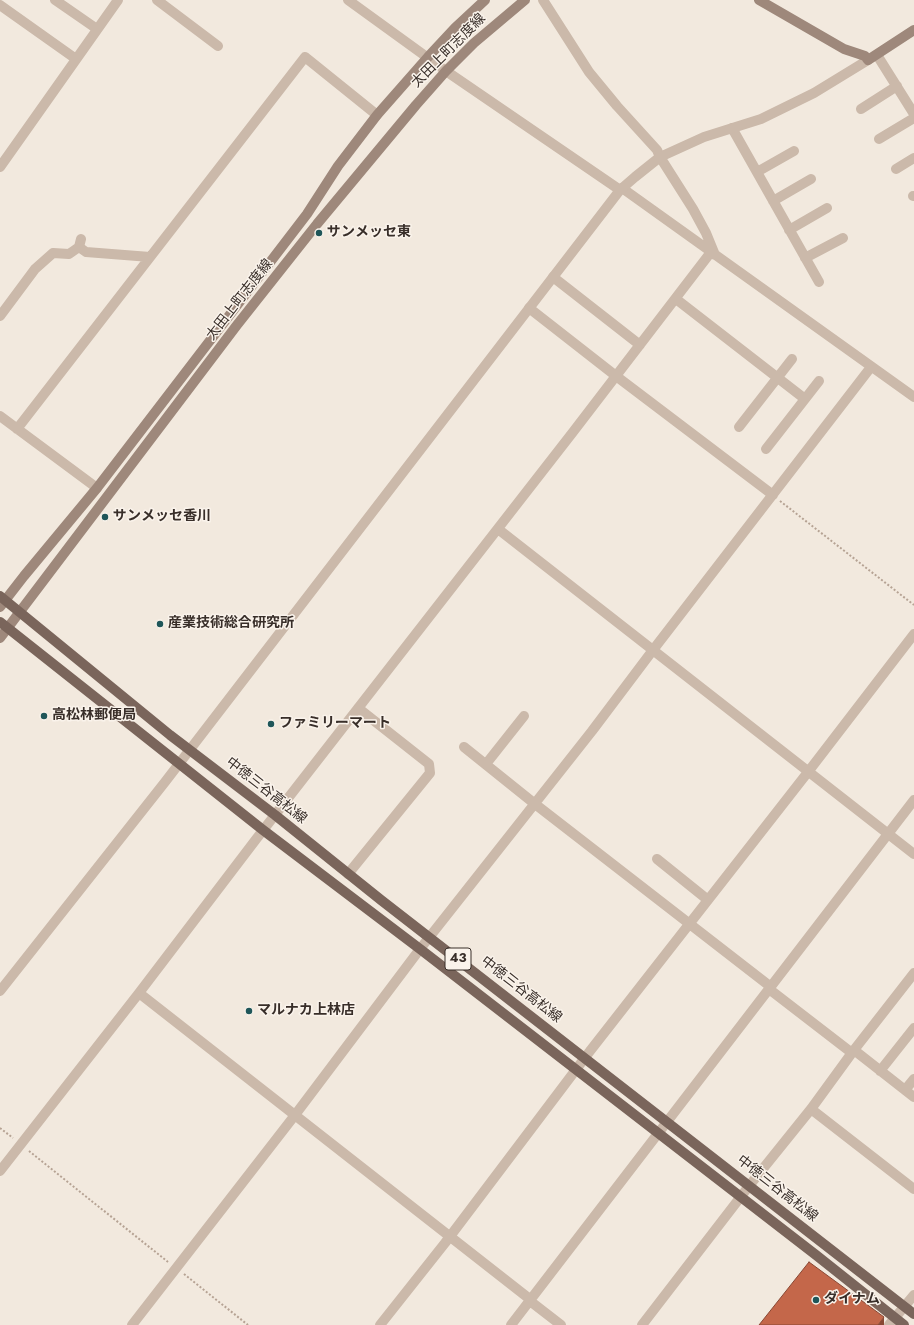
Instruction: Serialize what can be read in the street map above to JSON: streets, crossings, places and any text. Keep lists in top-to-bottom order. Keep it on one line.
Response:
{"streets":{"main road":["太田上町志度線","中徳三谷高松線","43"]},"crossings":[["太田上町志度線","中徳三谷高松線"]],"places":["サンメッセ東","サンメッセ香川","産業技術総合研究所","高松林郵便局","ファミリーマート","マルナカ上林店","ダイナム"]}
